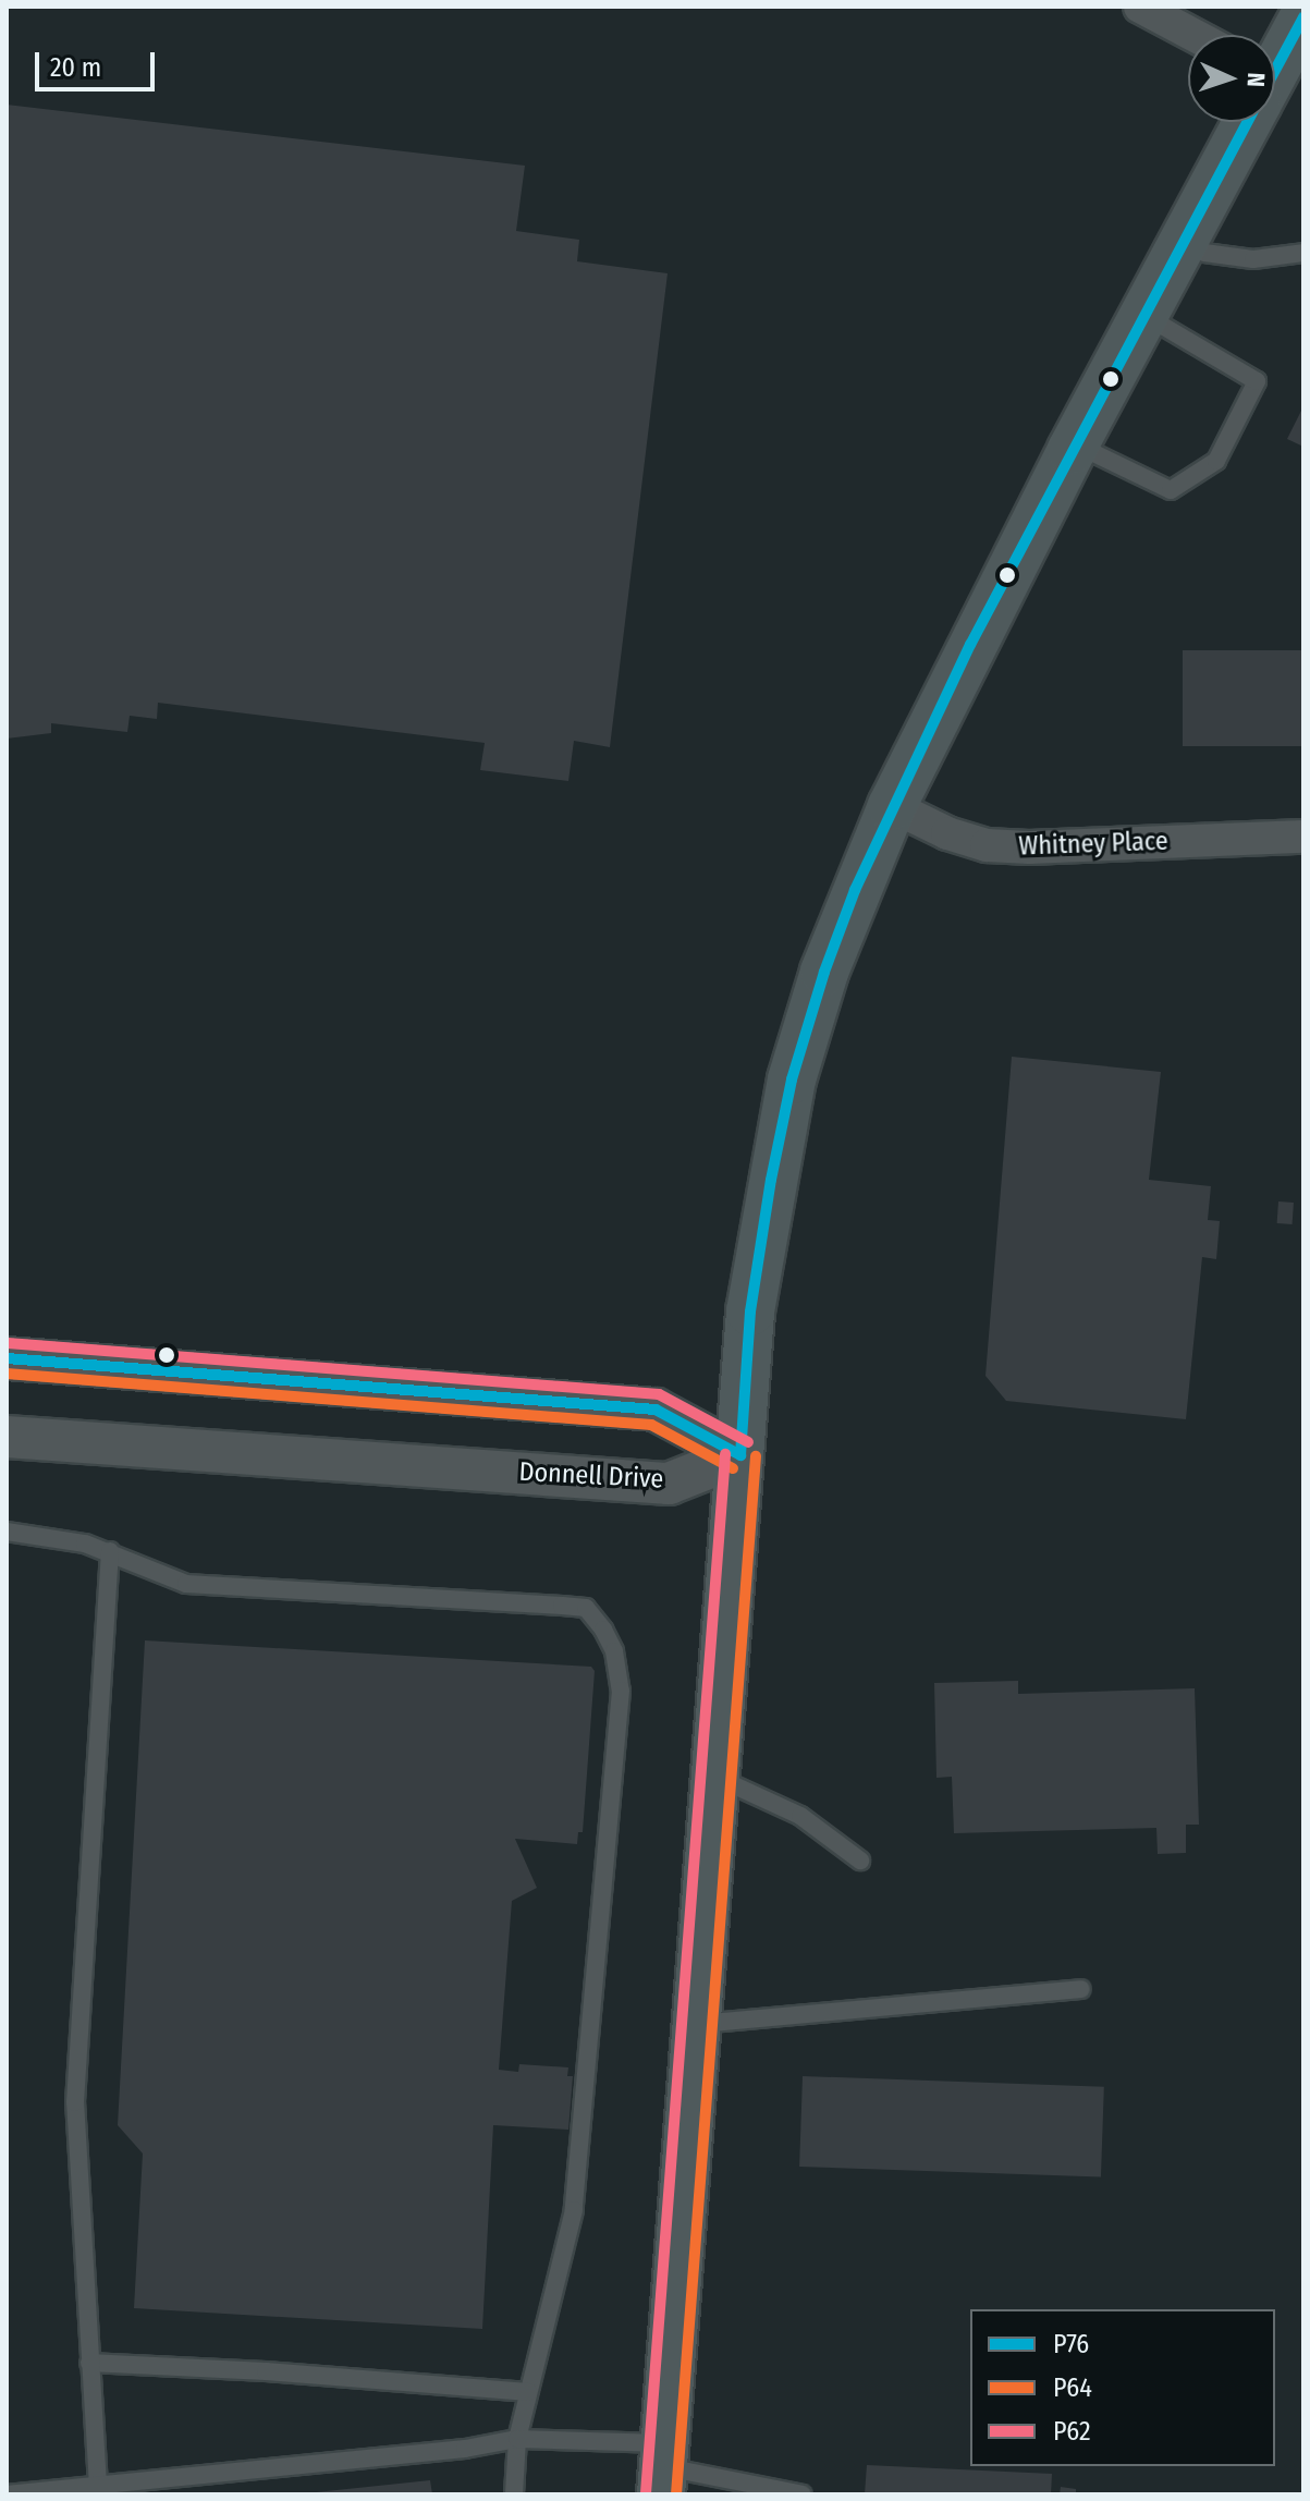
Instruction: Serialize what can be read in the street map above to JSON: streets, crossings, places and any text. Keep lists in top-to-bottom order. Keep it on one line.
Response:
{"streets":{"street":["Whitney Place","Donnell Drive"]},"lines":["transit line P76","transit line P62","transit line P64"],"legend":["P76","P64","P62"],"scale_bar":"20 m","north":"right"}
